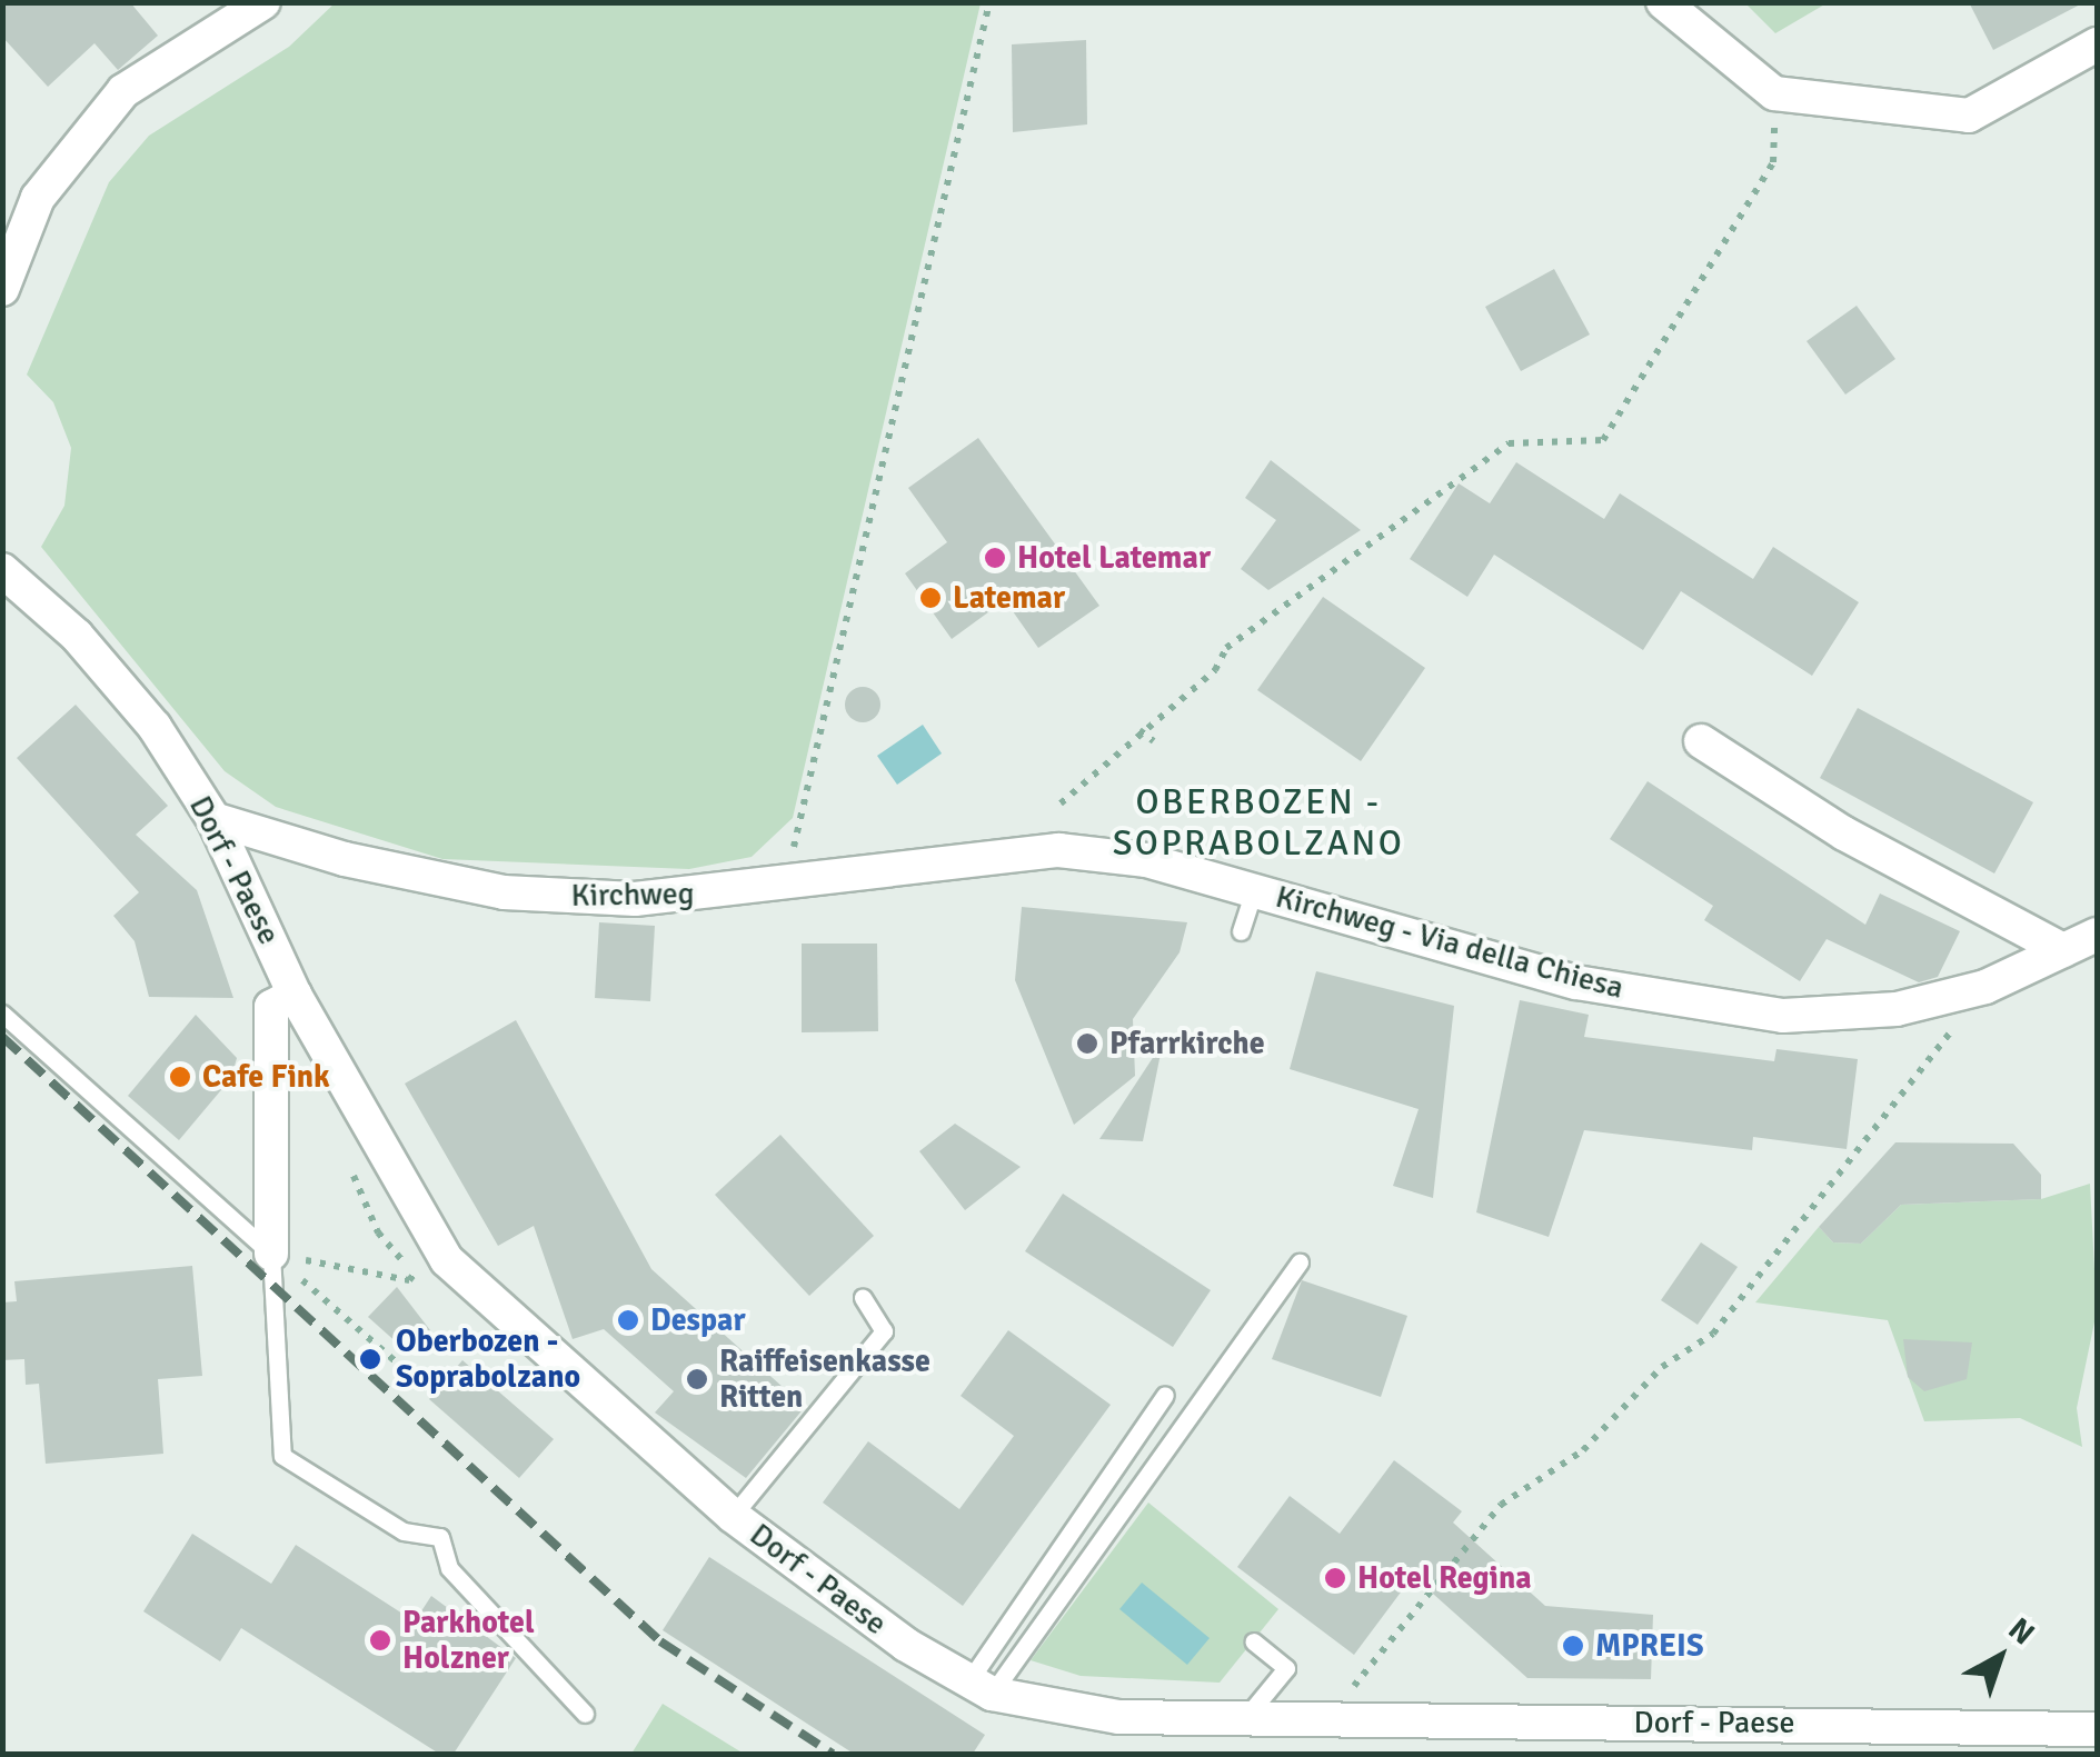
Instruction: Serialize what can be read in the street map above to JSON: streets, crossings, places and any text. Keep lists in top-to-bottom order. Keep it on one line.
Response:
{"streets":{"street":["Dorf - Paese","Kirchweg","Kirchweg - Via della Chiesa"]},"crossings":[["Dorf - Paese","Kirchweg"],["Kirchweg","Kirchweg - Via della Chiesa"]],"districts":["OBERBOZEN - SOPRABOLZANO"],"places":["Hotel Latemar","Latemar","Pfarrkirche","Cafe Fink","Despar","Oberbozen - Soprabolzano","Raiffeisenkasse Ritten","Hotel Regina","Parkhotel Holzner","MPREIS"],"north":"top right"}
